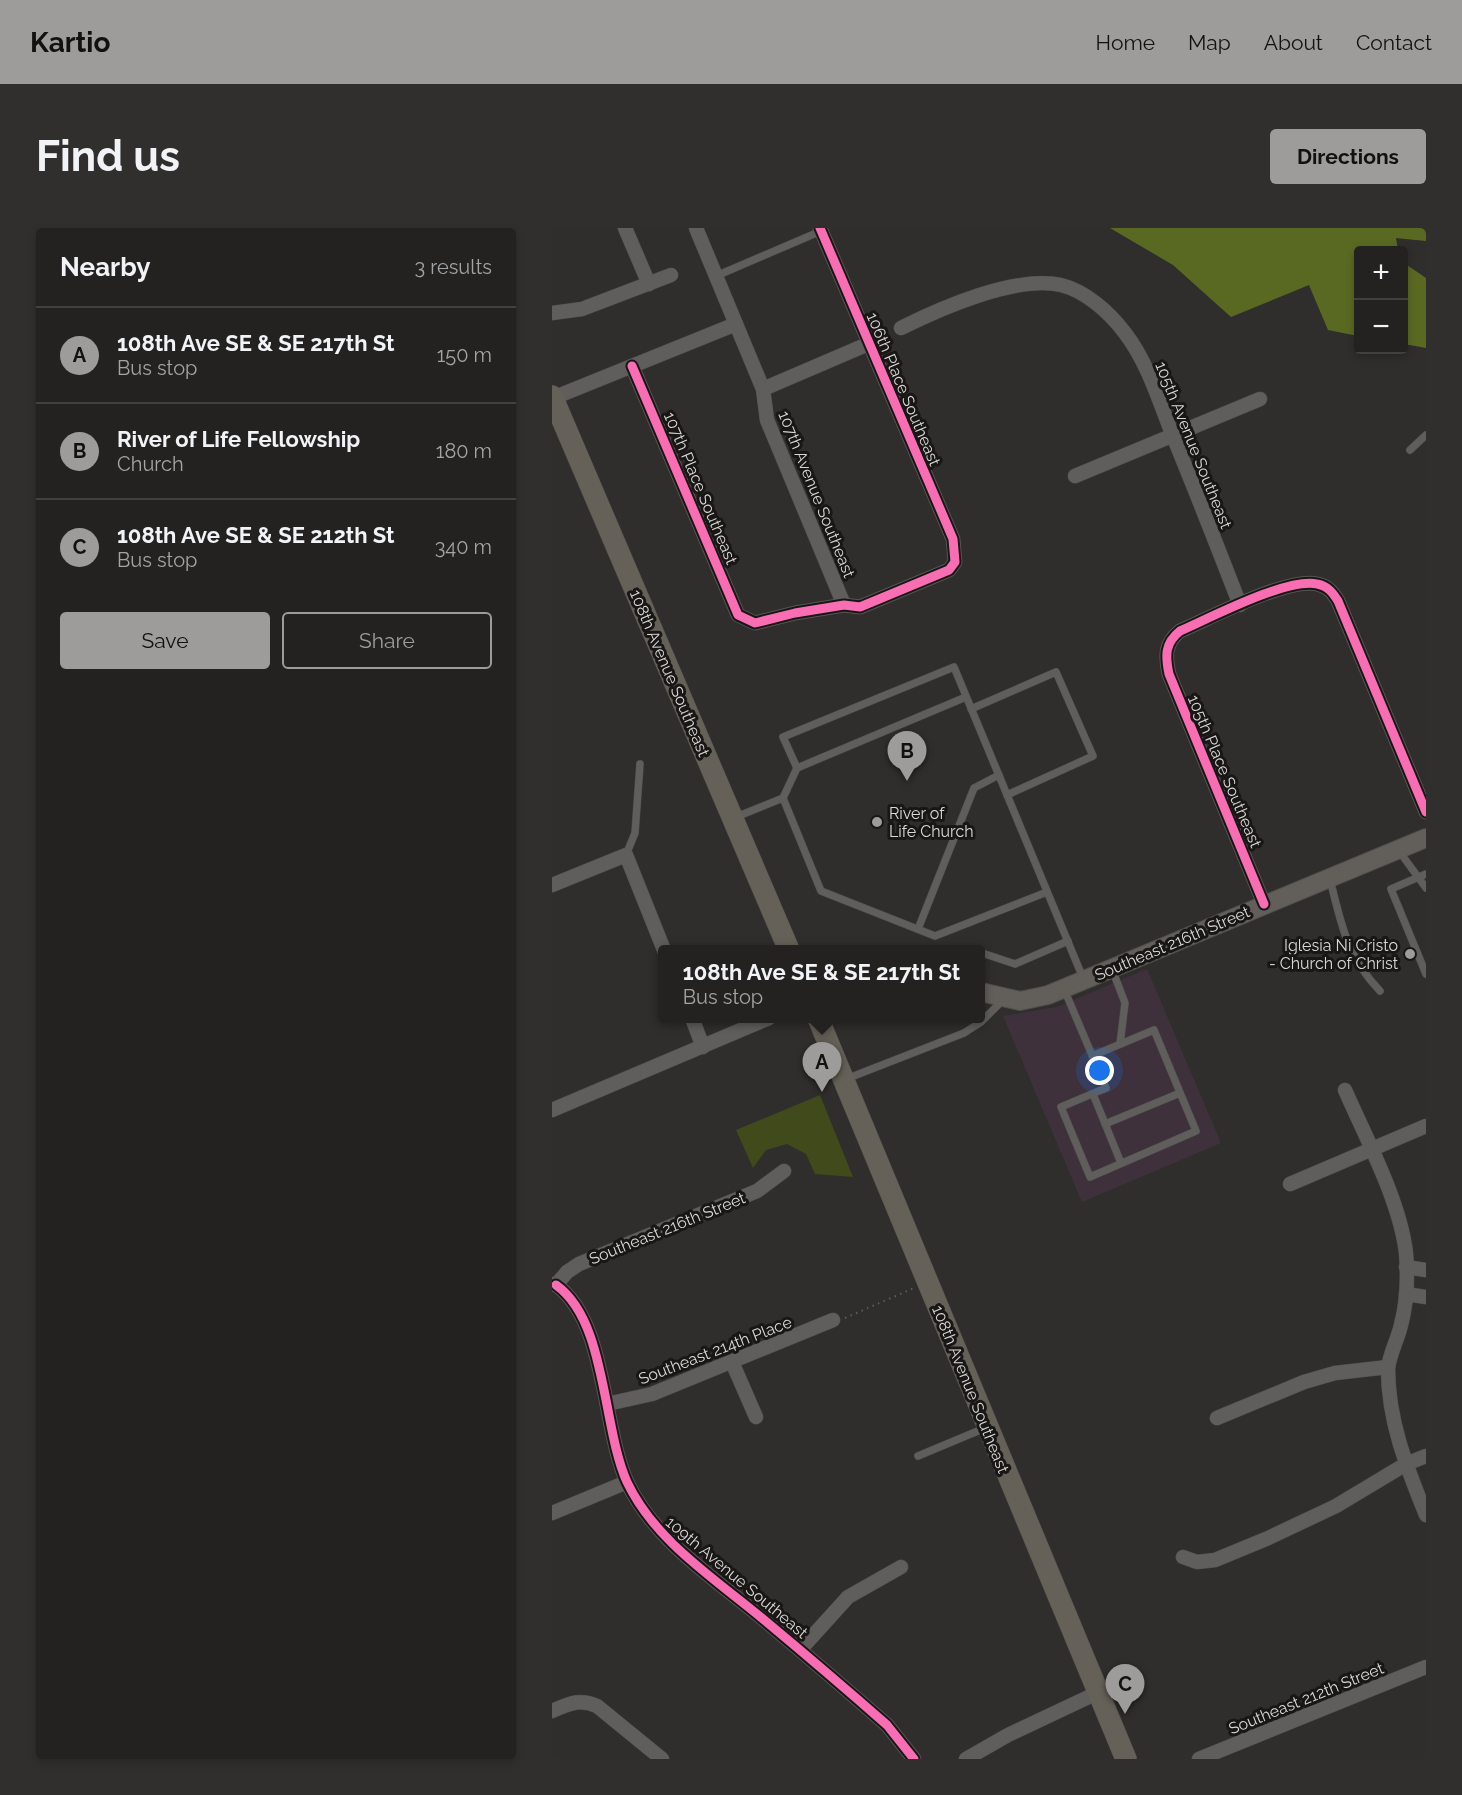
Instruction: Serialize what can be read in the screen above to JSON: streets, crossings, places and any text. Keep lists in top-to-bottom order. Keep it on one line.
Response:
{"streets":{"main road":["108th Avenue Southeast"],"street":["106th Place Southeast","105th Avenue Southeast","107th Place Southeast","107th Avenue Southeast","105th Place Southeast","Southeast 216th Street","Southeast 214th Place","109th Avenue Southeast","Southeast 212th Street"]},"crossings":[["106th Place Southeast","107th Place Southeast"],["106th Place Southeast","107th Avenue Southeast"],["105th Avenue Southeast","105th Place Southeast"],["107th Place Southeast","107th Avenue Southeast"],["105th Place Southeast","Southeast 216th Street"],["Southeast 216th Street","109th Avenue Southeast"],["Southeast 214th Place","109th Avenue Southeast"]],"places":["River of Life Church","Iglesia Ni Cristo - Church of Christ"],"page":{"header":"Kartio","nav":["Home","Map","About","Contact"],"buttons":["Directions",["Save","Share"]],"title":"Find us","heading":["Nearby","3 results"],"map_buttons":["+","−"],"list":[{"mark":"A","name":"108th Ave SE & SE 217th St","note":"Bus stop","value":"150 m"},{"mark":"B","name":"River of Life Fellowship","note":"Church","value":"180 m"},{"mark":"C","name":"108th Ave SE & SE 212th St","note":"Bus stop","value":"340 m"}],"pins":["B","A","C"],"popup":["108th Ave SE & SE 217th St","Bus stop"]}}
